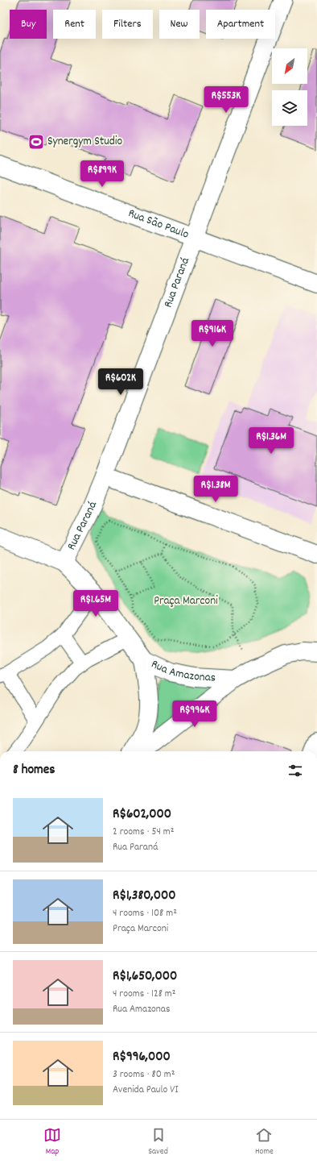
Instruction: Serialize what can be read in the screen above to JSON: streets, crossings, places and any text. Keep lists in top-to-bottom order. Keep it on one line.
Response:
{"streets":{"street":["Rua São Paulo","Rua Paraná","Rua Amazonas"]},"crossings":[["Rua São Paulo","Rua Paraná"],["Rua Paraná","Rua Amazonas"]],"parks":["Praça Marconi"],"places":{"sports":["Synergym Studio"]},"north":"bottom left","page":{"chip":["Buy","Rent","Filters","New","Apartment"],"price":["R$553K","R$899K","R$916K","R$602K","R$1.36M","R$1.38M","R$1.65M","R$996K"],"heading":"8 homes","list":[{"name":"R$602,000","note":"2 rooms · 54 m² · Rua Paraná"},{"name":"R$1,380,000","note":"4 rooms · 108 m² · Praça Marconi"},{"name":"R$1,650,000","note":"4 rooms · 128 m² · Rua Amazonas"},{"name":"R$996,000","note":"3 rooms · 80 m² · Avenida Paulo VI"}],"tabs":["Map","Saved","Home"]}}
